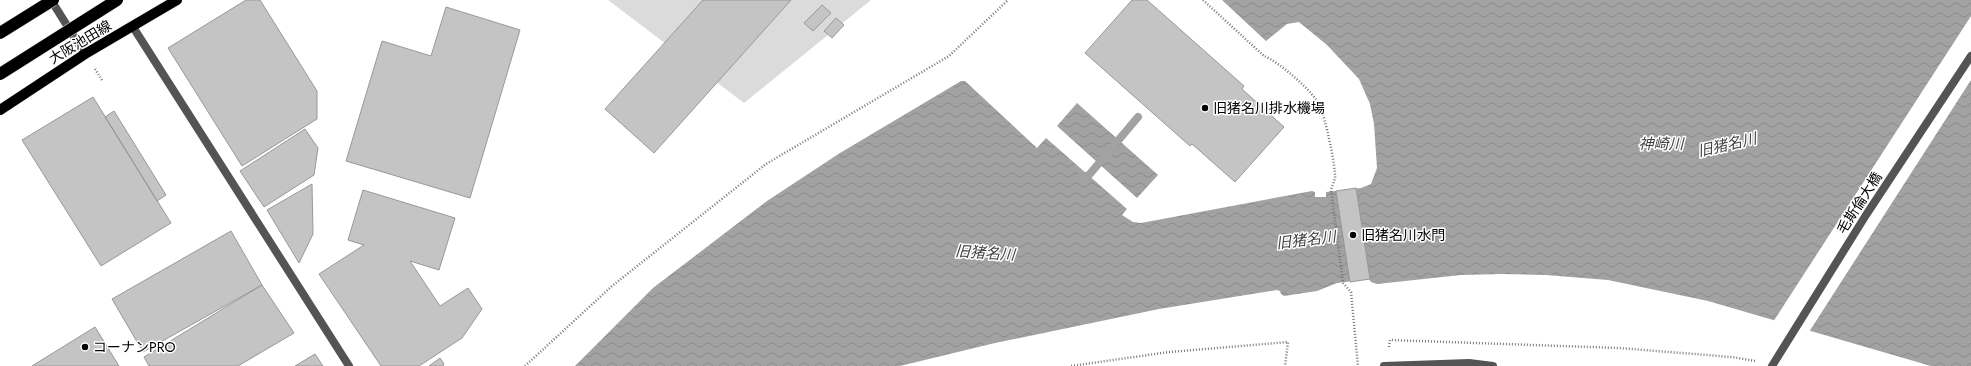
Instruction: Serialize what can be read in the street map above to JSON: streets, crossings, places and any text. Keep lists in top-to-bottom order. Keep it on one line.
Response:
{"streets":{"main road":["大阪池田線"],"street":["毛斯倫大橋"]},"water":["神崎川","旧猪名川"],"places":["旧猪名川排水機場","旧猪名川水門","コーナンPRO"]}
